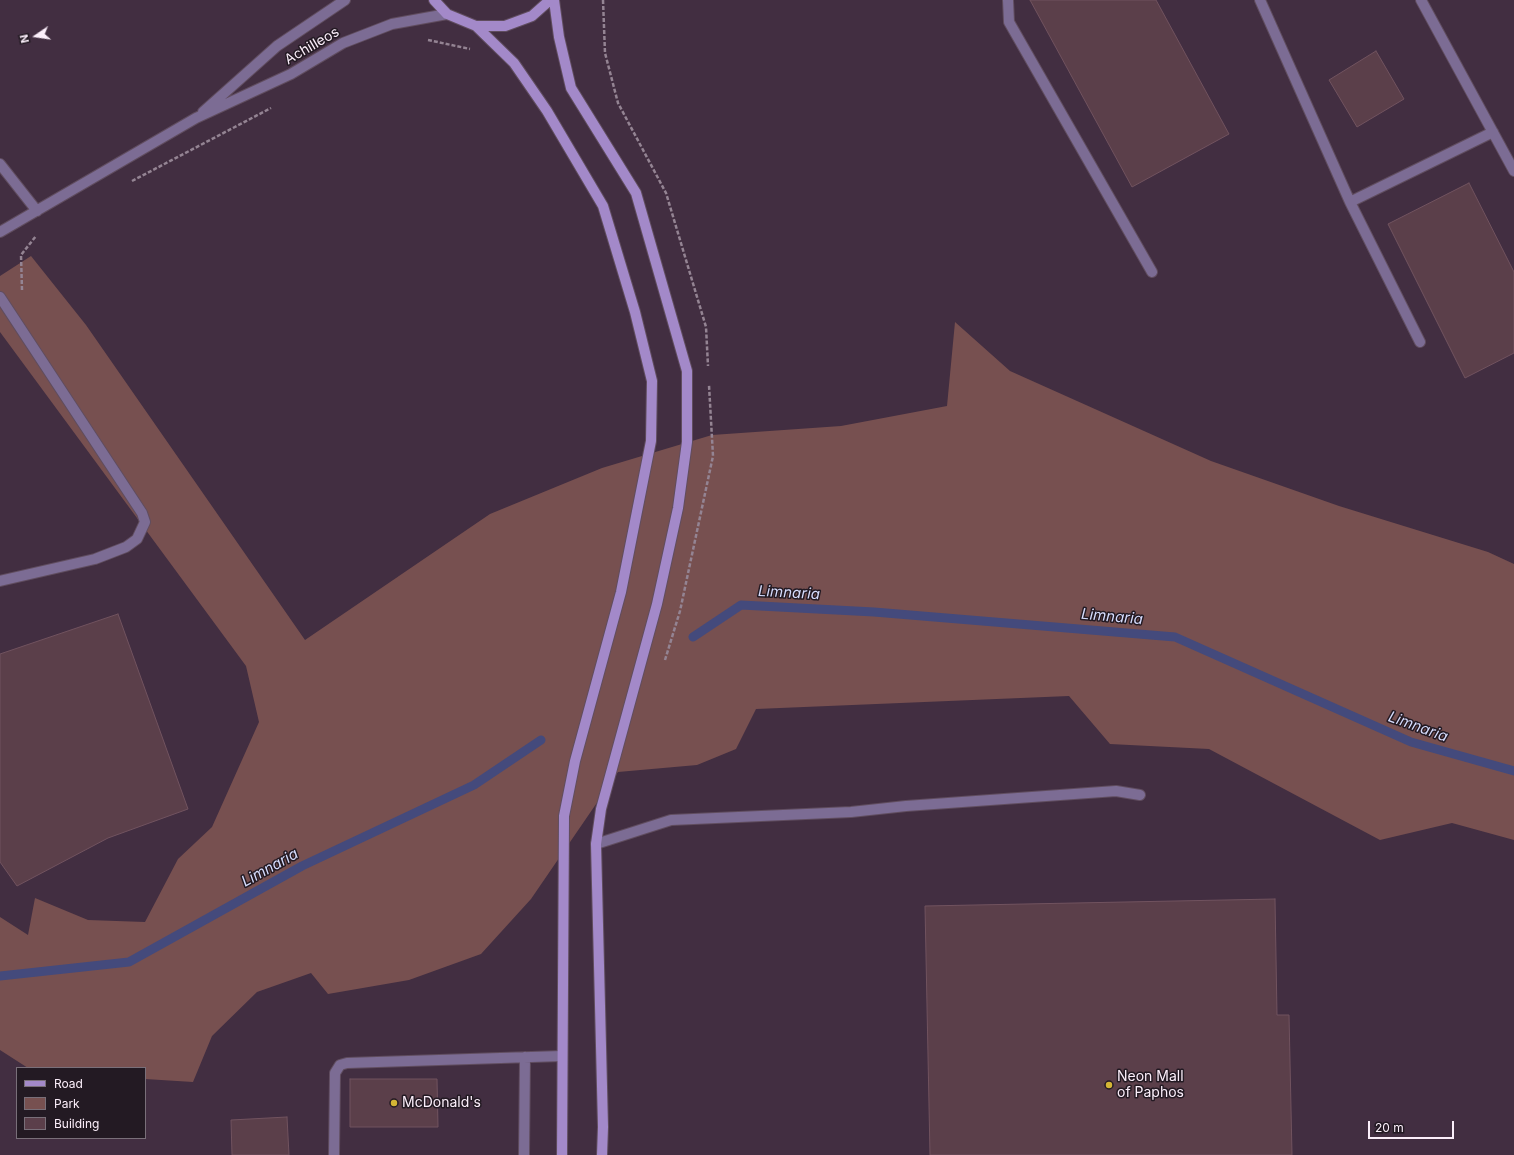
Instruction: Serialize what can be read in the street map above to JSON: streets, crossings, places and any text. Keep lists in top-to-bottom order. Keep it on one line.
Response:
{"streets":{"street":["Achilleos"]},"water":["Limnaria"],"places":["Neon Mall of Paphos","McDonald's"],"legend":["Road","Park","Building"],"scale_bar":"20 m","north":"left"}
